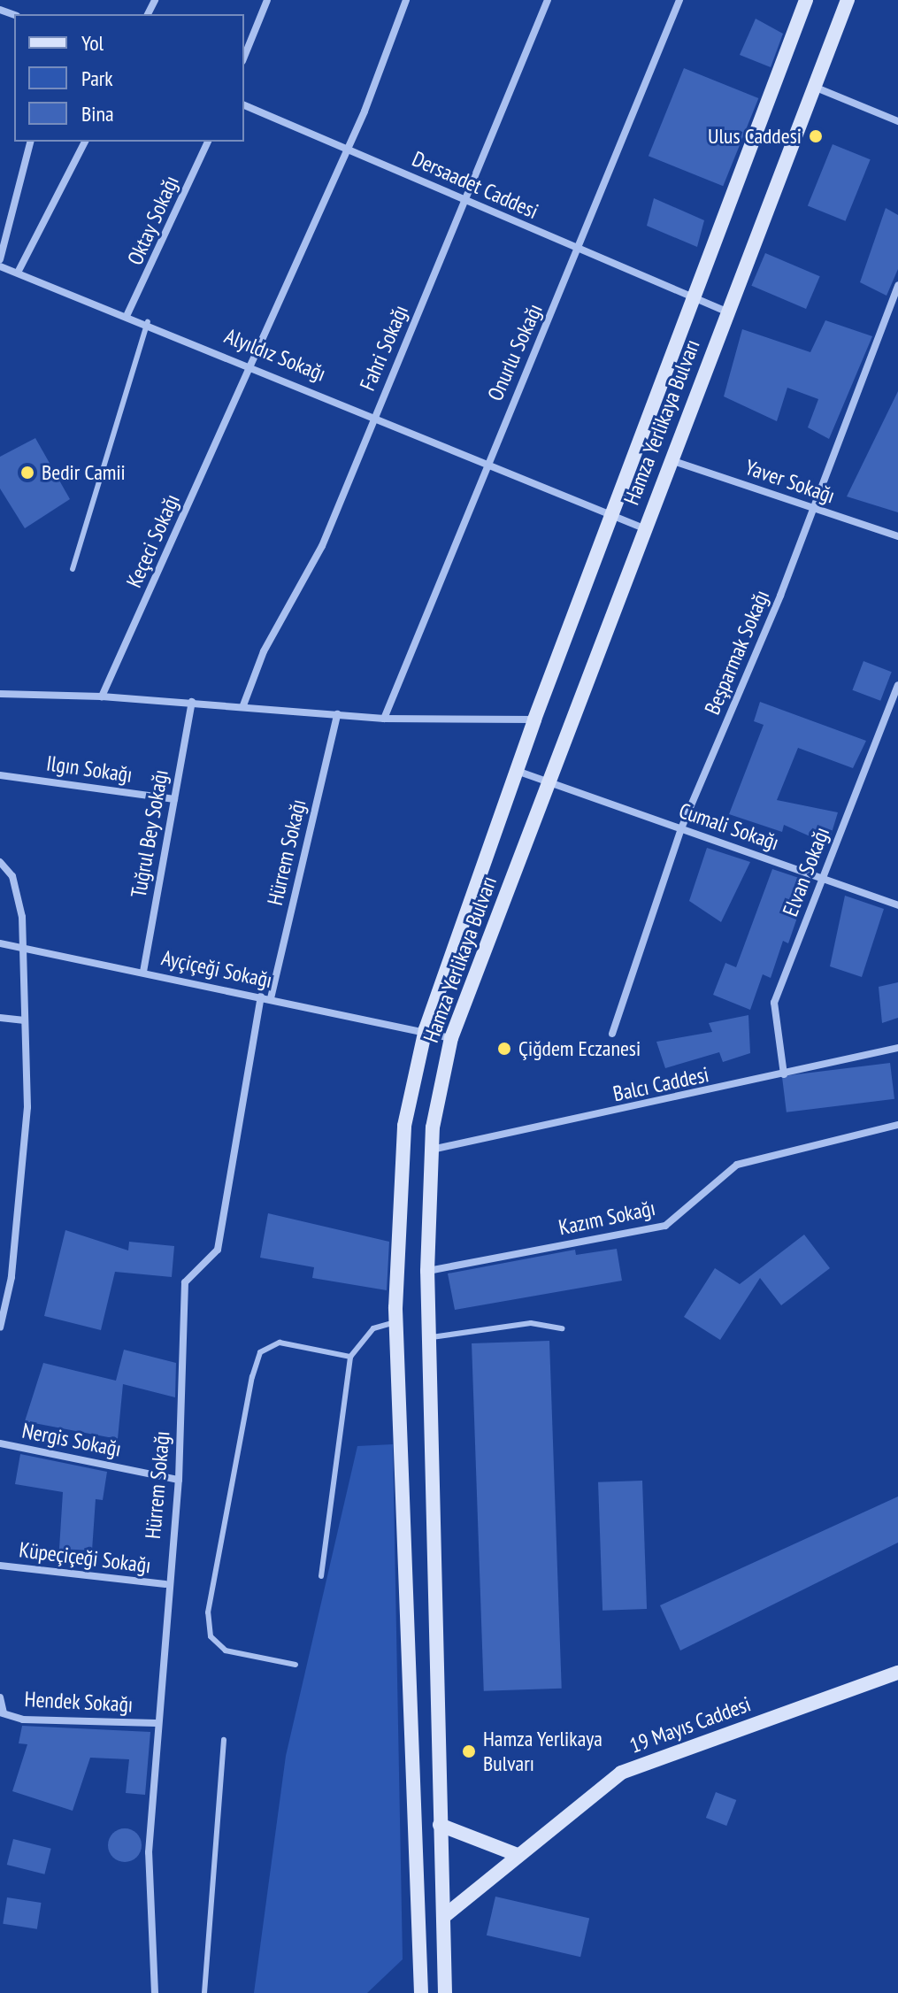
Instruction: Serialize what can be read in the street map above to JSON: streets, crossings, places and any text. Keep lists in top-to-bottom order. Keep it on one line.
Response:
{"streets":{"main road":["Hamza Yerlikaya Bulvarı","19 Mayıs Caddesi"],"street":["Dersaadet Caddesi","Oktay Sokağı","Fahri Sokağı","Onurlu Sokağı","Alyıldız Sokağı","Yaver Sokağı","Keçeci Sokağı","Beşparmak Sokağı","Ilgın Sokağı","Cumali Sokağı","Tuğrul Bey Sokağı","Hürrem Sokağı","Elvan Sokağı","Ayçiçeği Sokağı","Balcı Caddesi","Kazım Sokağı","Nergis Sokağı","Küpeçiçeği Sokağı","Hendek Sokağı"]},"crossings":[["Dersaadet Caddesi","Fahri Sokağı"],["Dersaadet Caddesi","Onurlu Sokağı"],["Dersaadet Caddesi","Hamza Yerlikaya Bulvarı"],["Dersaadet Caddesi","Keçeci Sokağı"],["Oktay Sokağı","Alyıldız Sokağı"],["Fahri Sokağı","Alyıldız Sokağı"],["Onurlu Sokağı","Alyıldız Sokağı"],["Alyıldız Sokağı","Hamza Yerlikaya Bulvarı"],["Alyıldız Sokağı","Keçeci Sokağı"],["Hamza Yerlikaya Bulvarı","Yaver Sokağı"],["Hamza Yerlikaya Bulvarı","Cumali Sokağı"],["Hamza Yerlikaya Bulvarı","Ayçiçeği Sokağı"],["Hamza Yerlikaya Bulvarı","Balcı Caddesi"],["Hamza Yerlikaya Bulvarı","Kazım Sokağı"],["Hamza Yerlikaya Bulvarı","19 Mayıs Caddesi"],["Yaver Sokağı","Beşparmak Sokağı"],["Beşparmak Sokağı","Cumali Sokağı"],["Ilgın Sokağı","Tuğrul Bey Sokağı"],["Cumali Sokağı","Elvan Sokağı"],["Tuğrul Bey Sokağı","Ayçiçeği Sokağı"],["Hürrem Sokağı","Ayçiçeği Sokağı"],["Hürrem Sokağı","Nergis Sokağı"],["Hürrem Sokağı","Küpeçiçeği Sokağı"],["Hürrem Sokağı","Hendek Sokağı"],["Elvan Sokağı","Balcı Caddesi"]],"places":["Ulus Caddesi","Bedir Camii","Çiğdem Eczanesi","Hamza Yerlikaya Bulvarı"],"legend":["Yol","Park","Bina"]}
